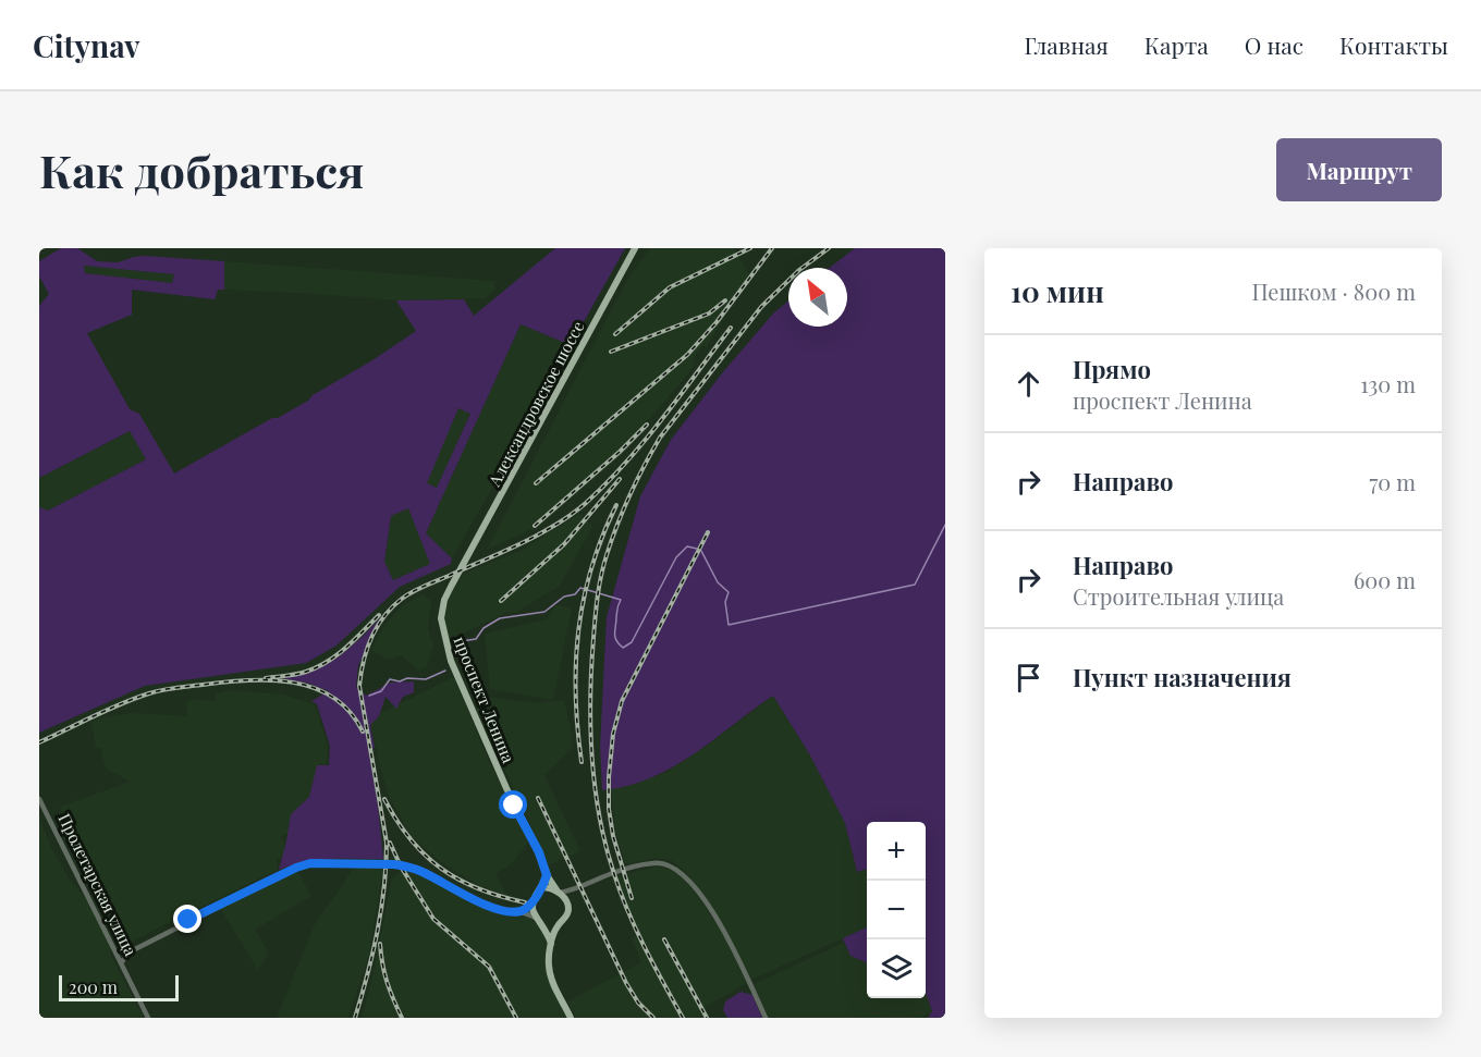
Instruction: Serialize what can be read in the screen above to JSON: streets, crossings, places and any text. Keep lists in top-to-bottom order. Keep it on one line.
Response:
{"streets":{"main road":["Александровское шоссе","проспект Ленина"],"street":["Пролетарская улица"]},"crossings":[["Александровское шоссе","проспект Ленина"]],"scale_bar":"200 m","north":"top left","page":{"header":"Citynav","nav":["Главная","Карта","О нас","Контакты"],"buttons":"Маршрут","title":"Как добраться","heading":["10 мин","Пешком · 800 m"],"list":[["Прямо","проспект Ленина","130 m"],["Направо","70 m"],["Направо","Строительная улица","600 m"],"Пункт назначения"],"map_buttons":["+","−"],"scale":"200 m"}}
